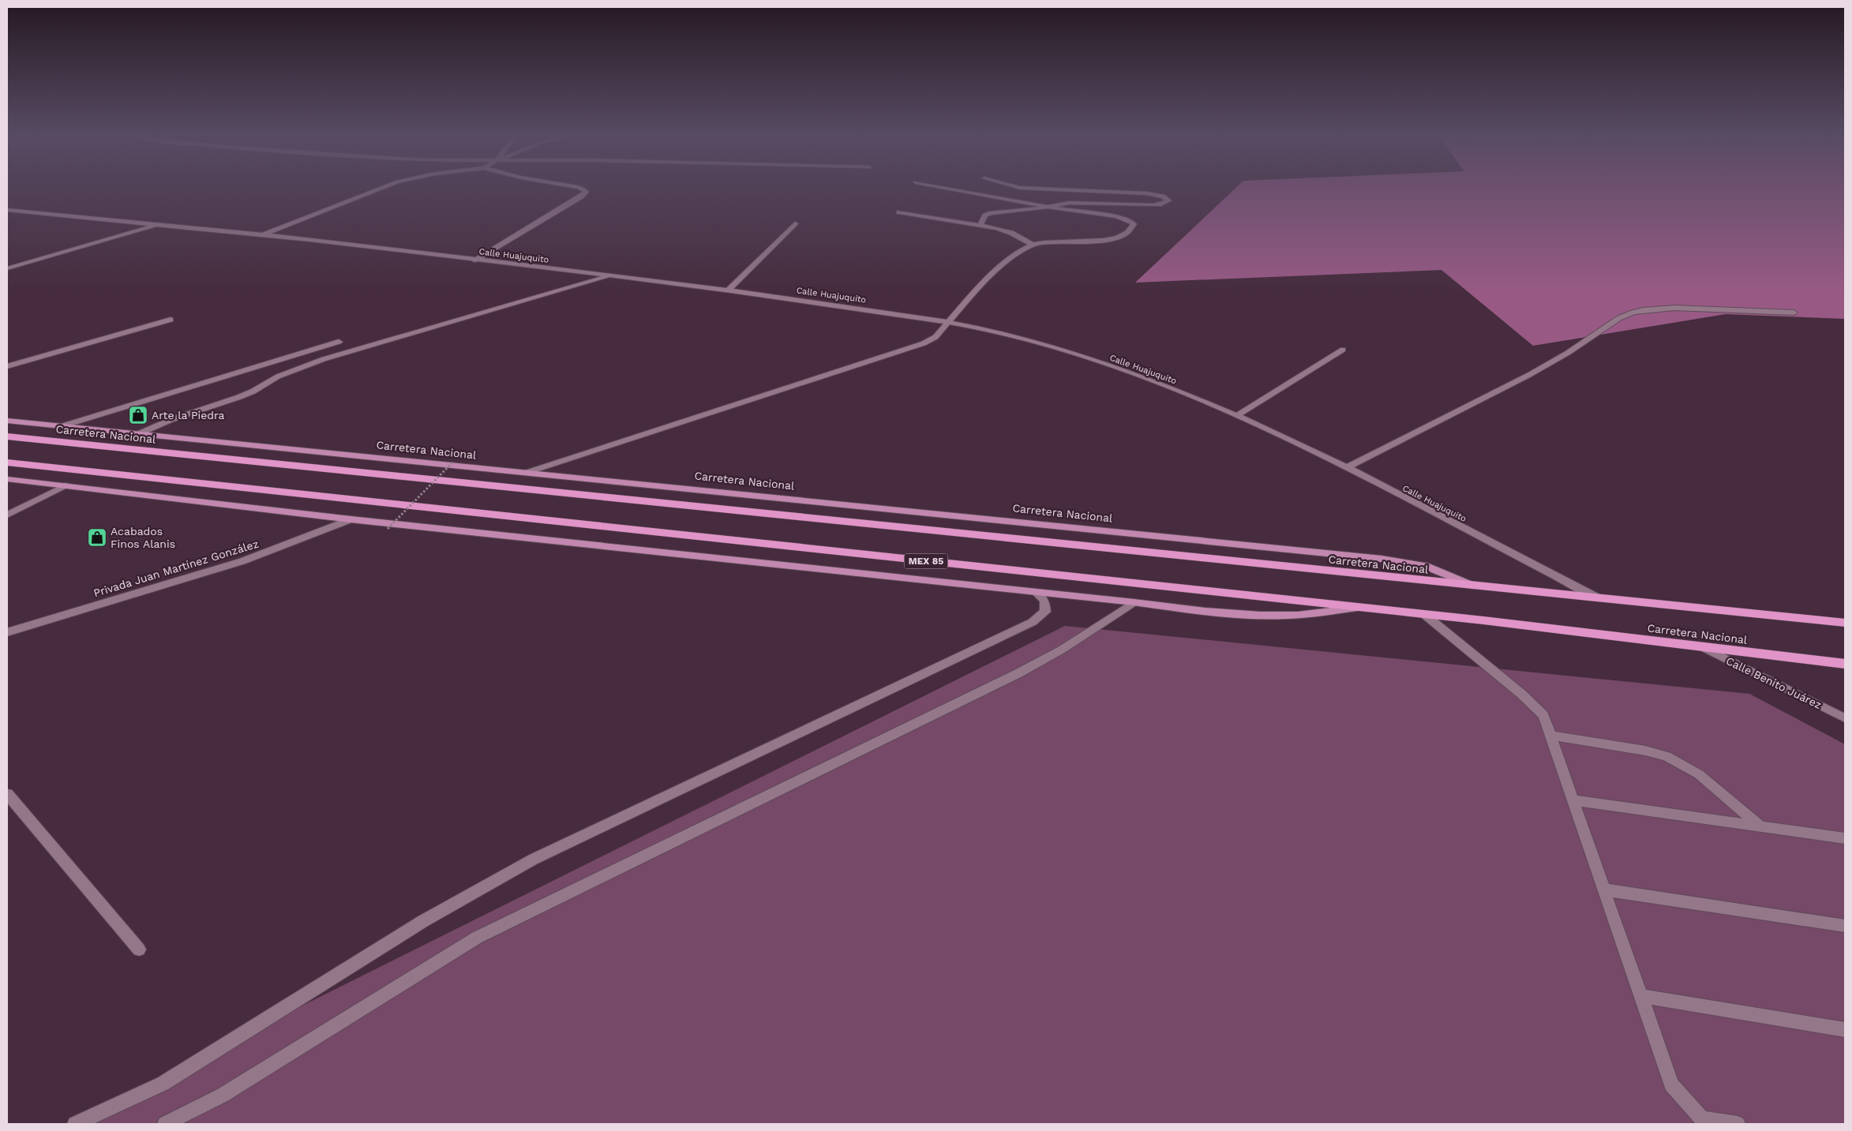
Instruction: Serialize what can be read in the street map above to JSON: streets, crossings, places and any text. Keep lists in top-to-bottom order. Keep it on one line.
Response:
{"streets":{"highway":["Carretera Nacional","MEX 85"],"street":["Calle Huajuquito","Privada Juan Martínez González","Calle Benito Juárez"]},"crossings":[["Calle Huajuquito","Carretera Nacional"],["Carretera Nacional","Privada Juan Martínez González"],["Carretera Nacional","Calle Benito Juárez"]],"places":{"shop":["Arte la Piedra","Acabados Finos Alanis"]}}
